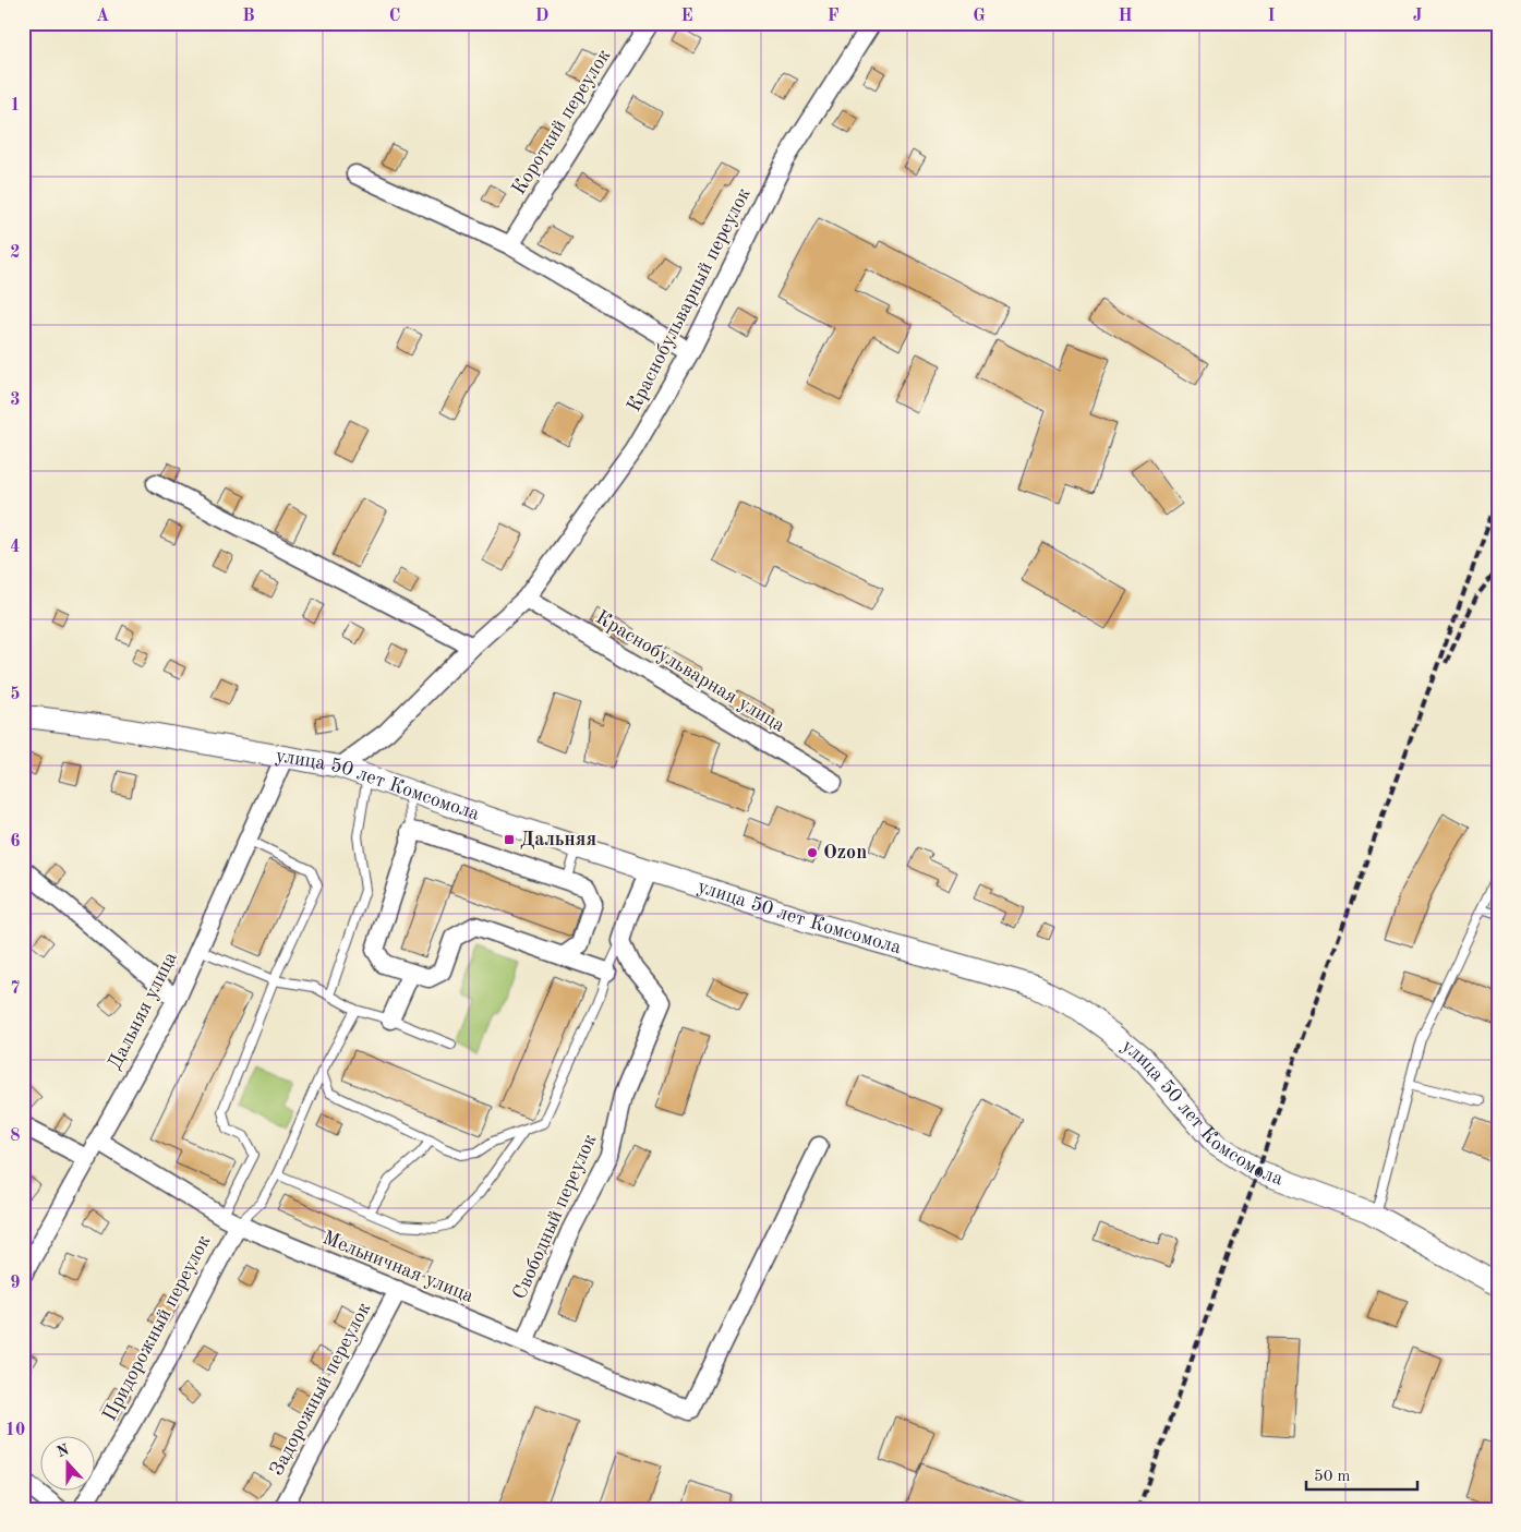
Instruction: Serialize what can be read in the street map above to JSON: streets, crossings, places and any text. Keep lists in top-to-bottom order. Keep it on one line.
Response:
{"streets":{"street":["Короткий переулок","Краснобульварный переулок","Краснобульварная улица","улица 50 лет Комсомола","Дальняя улица","Свободный переулок","Мельничная улица","Придорожный переулок","Задорожный переулок"]},"crossings":[["Краснобульварный переулок","Краснобульварная улица"],["Краснобульварный переулок","улица 50 лет Комсомола"],["улица 50 лет Комсомола","Дальняя улица"],["Дальняя улица","Мельничная улица"],["Свободный переулок","Мельничная улица"],["Мельничная улица","Придорожный переулок"],["Мельничная улица","Задорожный переулок"]],"places":{"transit":["Дальняя"],"other":["Ozon"]},"scale_bar":"50 m","north":"top","grid":{"columns":["A","B","C","D","E","F","G","H","I","J"],"rows":["1","2","3","4","5","6","7","8","9","10"]}}
